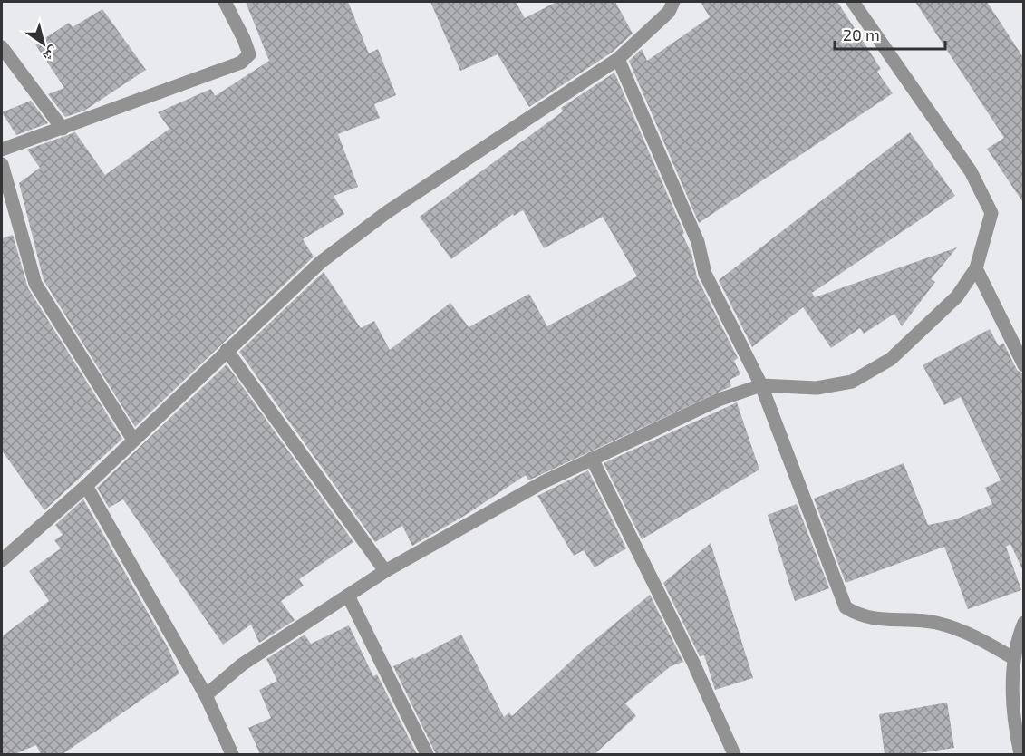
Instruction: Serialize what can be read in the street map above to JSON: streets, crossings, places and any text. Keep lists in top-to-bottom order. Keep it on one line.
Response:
{"scale_bar":"20 m","north":"bottom right"}
